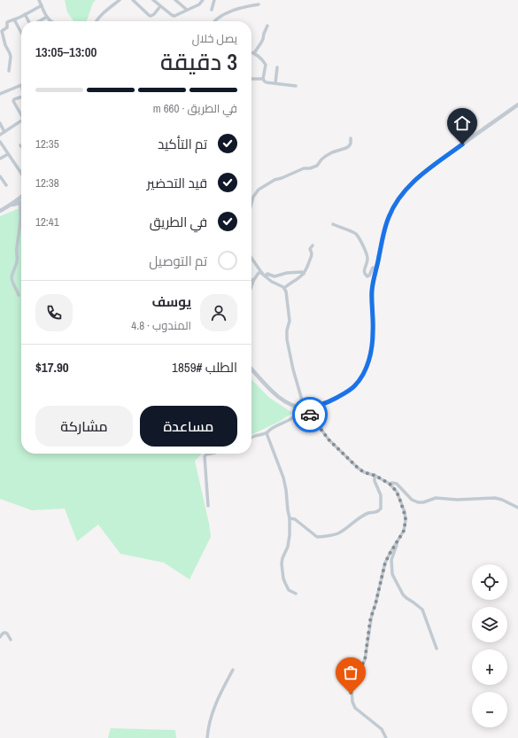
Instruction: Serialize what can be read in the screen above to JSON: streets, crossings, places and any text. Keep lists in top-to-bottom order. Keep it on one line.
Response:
{"page":{"heading":["3 دقيقة","يصل خلال","13:00–13:05"],"panel":["يوسف","المندوب · 4.8","الطلب #1859","$17.90"],"bar":"في الطريق · 660 m","list":[["تم التأكيد","12:35"],["قيد التحضير","12:38"],["في الطريق","12:41"],"تم التوصيل"],"buttons":["مساعدة","مشاركة"],"map_buttons":["+","−"]}}
